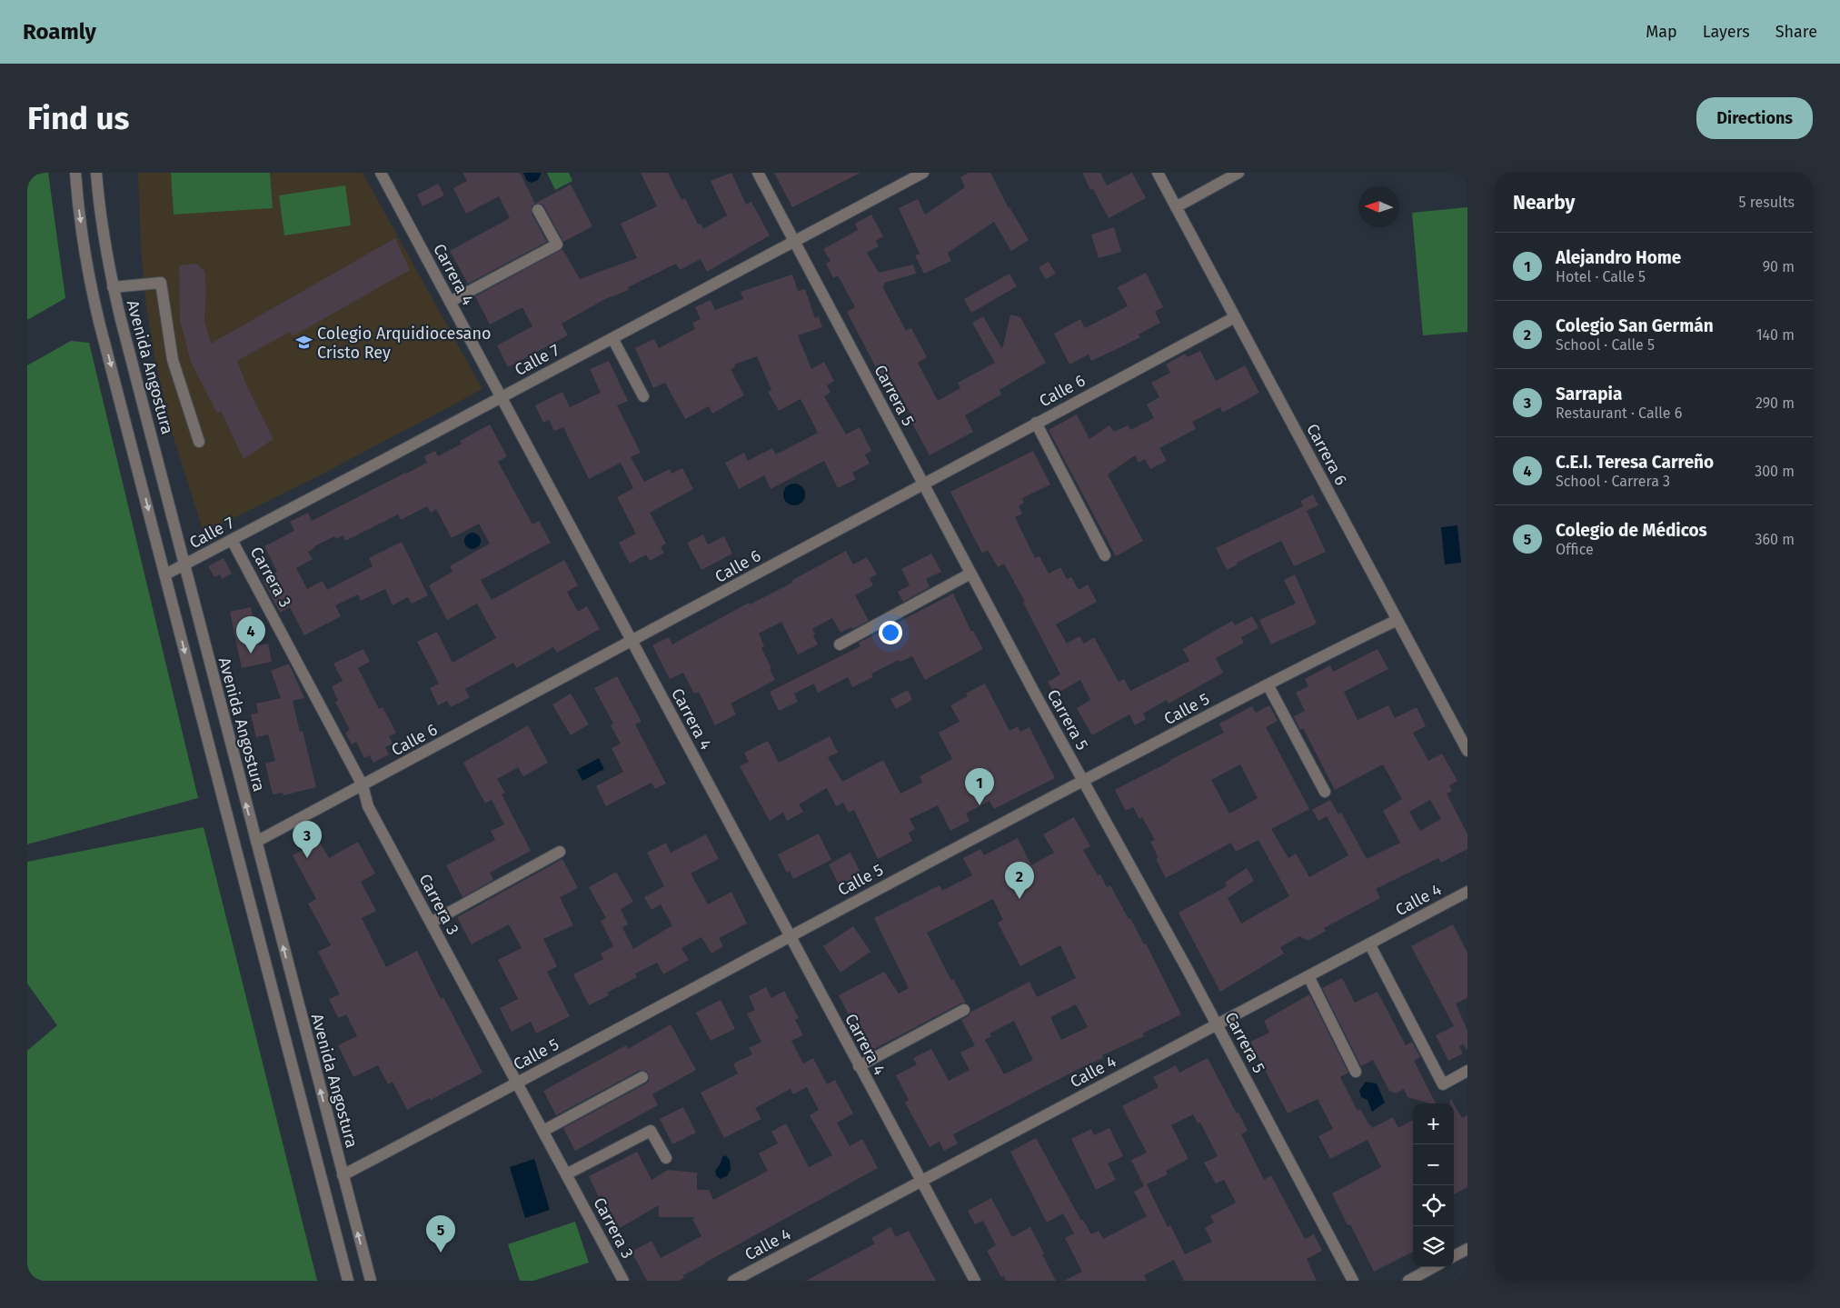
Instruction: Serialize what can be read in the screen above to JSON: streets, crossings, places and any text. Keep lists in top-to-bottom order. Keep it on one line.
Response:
{"streets":{"street":["Carrera 4","Calle 7","Avenida Angostura","Calle 6","Carrera 5","Carrera 6","Carrera 3","Calle 5","Calle 4"]},"crossings":[["Carrera 4","Calle 7"],["Carrera 4","Calle 6"],["Carrera 4","Calle 5"],["Carrera 4","Calle 4"],["Calle 7","Avenida Angostura"],["Calle 7","Carrera 5"],["Calle 7","Carrera 3"],["Avenida Angostura","Calle 6"],["Avenida Angostura","Calle 5"],["Calle 6","Carrera 5"],["Calle 6","Carrera 6"],["Calle 6","Carrera 3"],["Carrera 5","Calle 5"],["Carrera 5","Calle 4"],["Carrera 6","Calle 5"],["Carrera 3","Calle 5"]],"places":{"school or university":["Colegio Arquidiocesano Cristo Rey"]},"north":"left","page":{"header":"Roamly","nav":["Map","Layers","Share"],"buttons":"Directions","title":"Find us","heading":["Nearby","5 results"],"list":[{"mark":"1","name":"Alejandro Home","note":"Hotel · Calle 5","value":"90 m"},{"mark":"2","name":"Colegio San Germán","note":"School · Calle 5","value":"140 m"},{"mark":"3","name":"Sarrapia","note":"Restaurant · Calle 6","value":"290 m"},{"mark":"4","name":"C.E.I. Teresa Carreño","note":"School · Carrera 3","value":"300 m"},{"mark":"5","name":"Colegio de Médicos","note":"Office","value":"360 m"}],"pins":["4","1","3","2","5"],"map_buttons":["+","−"]}}
